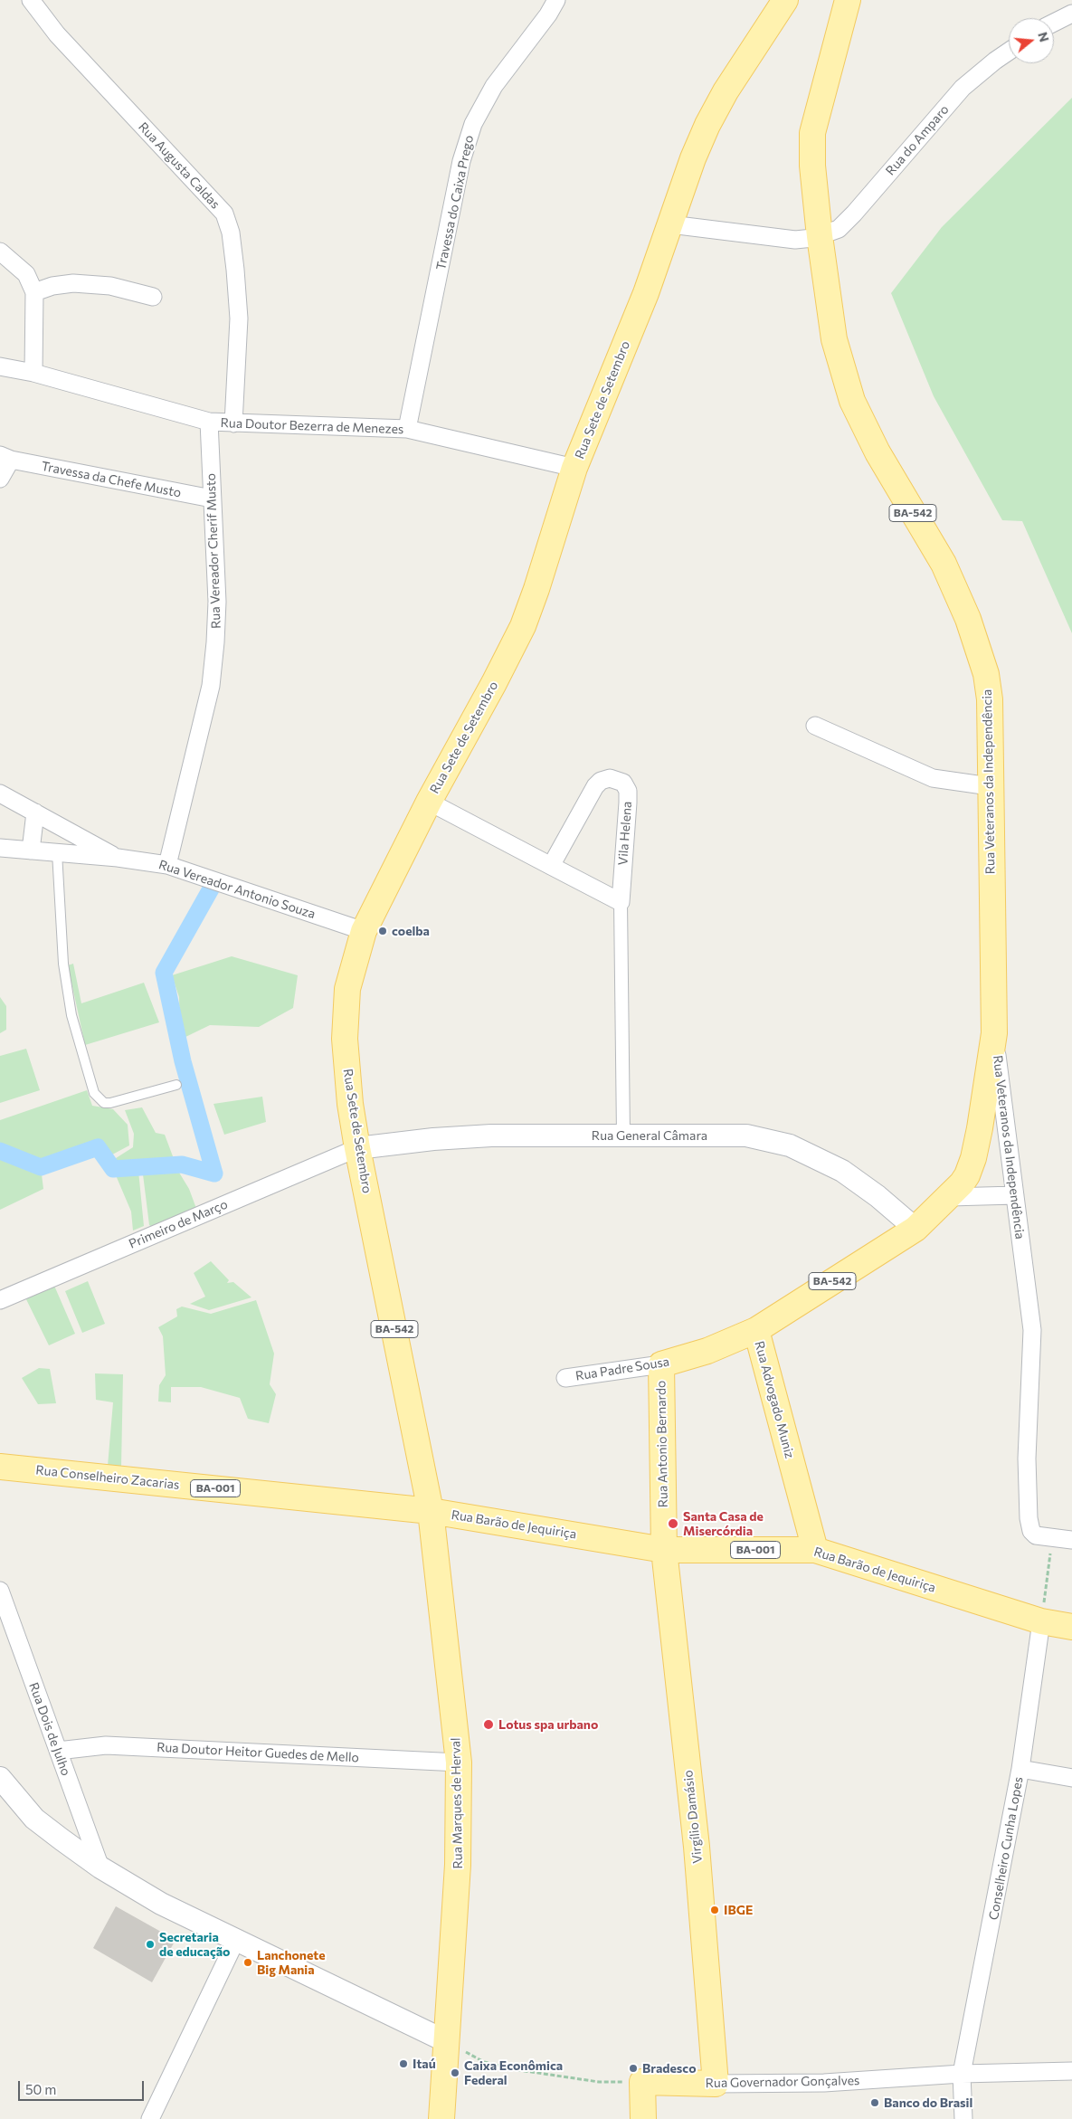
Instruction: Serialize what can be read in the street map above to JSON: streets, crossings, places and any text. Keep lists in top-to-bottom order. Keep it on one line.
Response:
{"streets":{"main road":["Rua Sete de Setembro","BA-542","Rua Veteranos da Independência","Rua Padre Sousa","Rua Advogado Muniz","Rua Antonio Bernardo","Rua Conselheiro Zacarias","BA-001","Rua Barão de Jequiriça","Rua Marques de Herval","Virgílio Damásio","Rua Governador Gonçalves"],"street":["Rua do Amparo","Rua Augusta Caldas","Travessa do Caixa Prego","Rua Doutor Bezerra de Menezes","Travessa da Chefe Musto","Rua Vereador Cherif Musto","Vila Helena","Rua Vereador Antonio Souza","Rua General Câmara","Primeiro de Março","Rua Dois de Julho","Rua Doutor Heitor Guedes de Mello","Conselheiro Cunha Lopes"]},"crossings":[["Rua do Amparo","Rua Sete de Setembro"],["Rua do Amparo","Rua Veteranos da Independência"],["Rua Augusta Caldas","Rua Doutor Bezerra de Menezes"],["Travessa do Caixa Prego","Rua Doutor Bezerra de Menezes"],["Rua Sete de Setembro","Rua Doutor Bezerra de Menezes"],["Rua Sete de Setembro","Rua Vereador Antonio Souza"],["Rua Sete de Setembro","Rua General Câmara"],["Rua Sete de Setembro","Primeiro de Março"],["Rua Sete de Setembro","Rua Conselheiro Zacarias"],["Rua Sete de Setembro","Rua Barão de Jequiriça"],["Rua Sete de Setembro","Rua Marques de Herval"],["Rua Doutor Bezerra de Menezes","Rua Vereador Cherif Musto"],["Travessa da Chefe Musto","Rua Vereador Cherif Musto"],["Rua Vereador Cherif Musto","Rua Vereador Antonio Souza"],["Rua Veteranos da Independência","Rua Advogado Muniz"],["Rua General Câmara","Primeiro de Março"],["Rua General Câmara","Rua Advogado Muniz"],["Rua Padre Sousa","Rua Advogado Muniz"],["Rua Padre Sousa","Rua Antonio Bernardo"],["Rua Advogado Muniz","Rua Barão de Jequiriça"],["Rua Antonio Bernardo","Rua Barão de Jequiriça"],["Rua Antonio Bernardo","Virgílio Damásio"],["Rua Conselheiro Zacarias","Rua Barão de Jequiriça"],["Rua Conselheiro Zacarias","Rua Marques de Herval"],["Rua Barão de Jequiriça","Rua Marques de Herval"],["Rua Barão de Jequiriça","Virgílio Damásio"],["Rua Barão de Jequiriça","Conselheiro Cunha Lopes"],["Rua Dois de Julho","Rua Doutor Heitor Guedes de Mello"],["Rua Doutor Heitor Guedes de Mello","Rua Marques de Herval"],["Virgílio Damásio","Rua Governador Gonçalves"],["Conselheiro Cunha Lopes","Rua Governador Gonçalves"]],"places":["coelba","Santa Casa de Misercórdia","Lotus spa urbano","IBGE","Secretaria de educação","Lanchonete Big Mania","Itaú","Bradesco","Caixa Econômica Federal","Banco do Brasil"],"scale_bar":"50 m","north":"right"}
